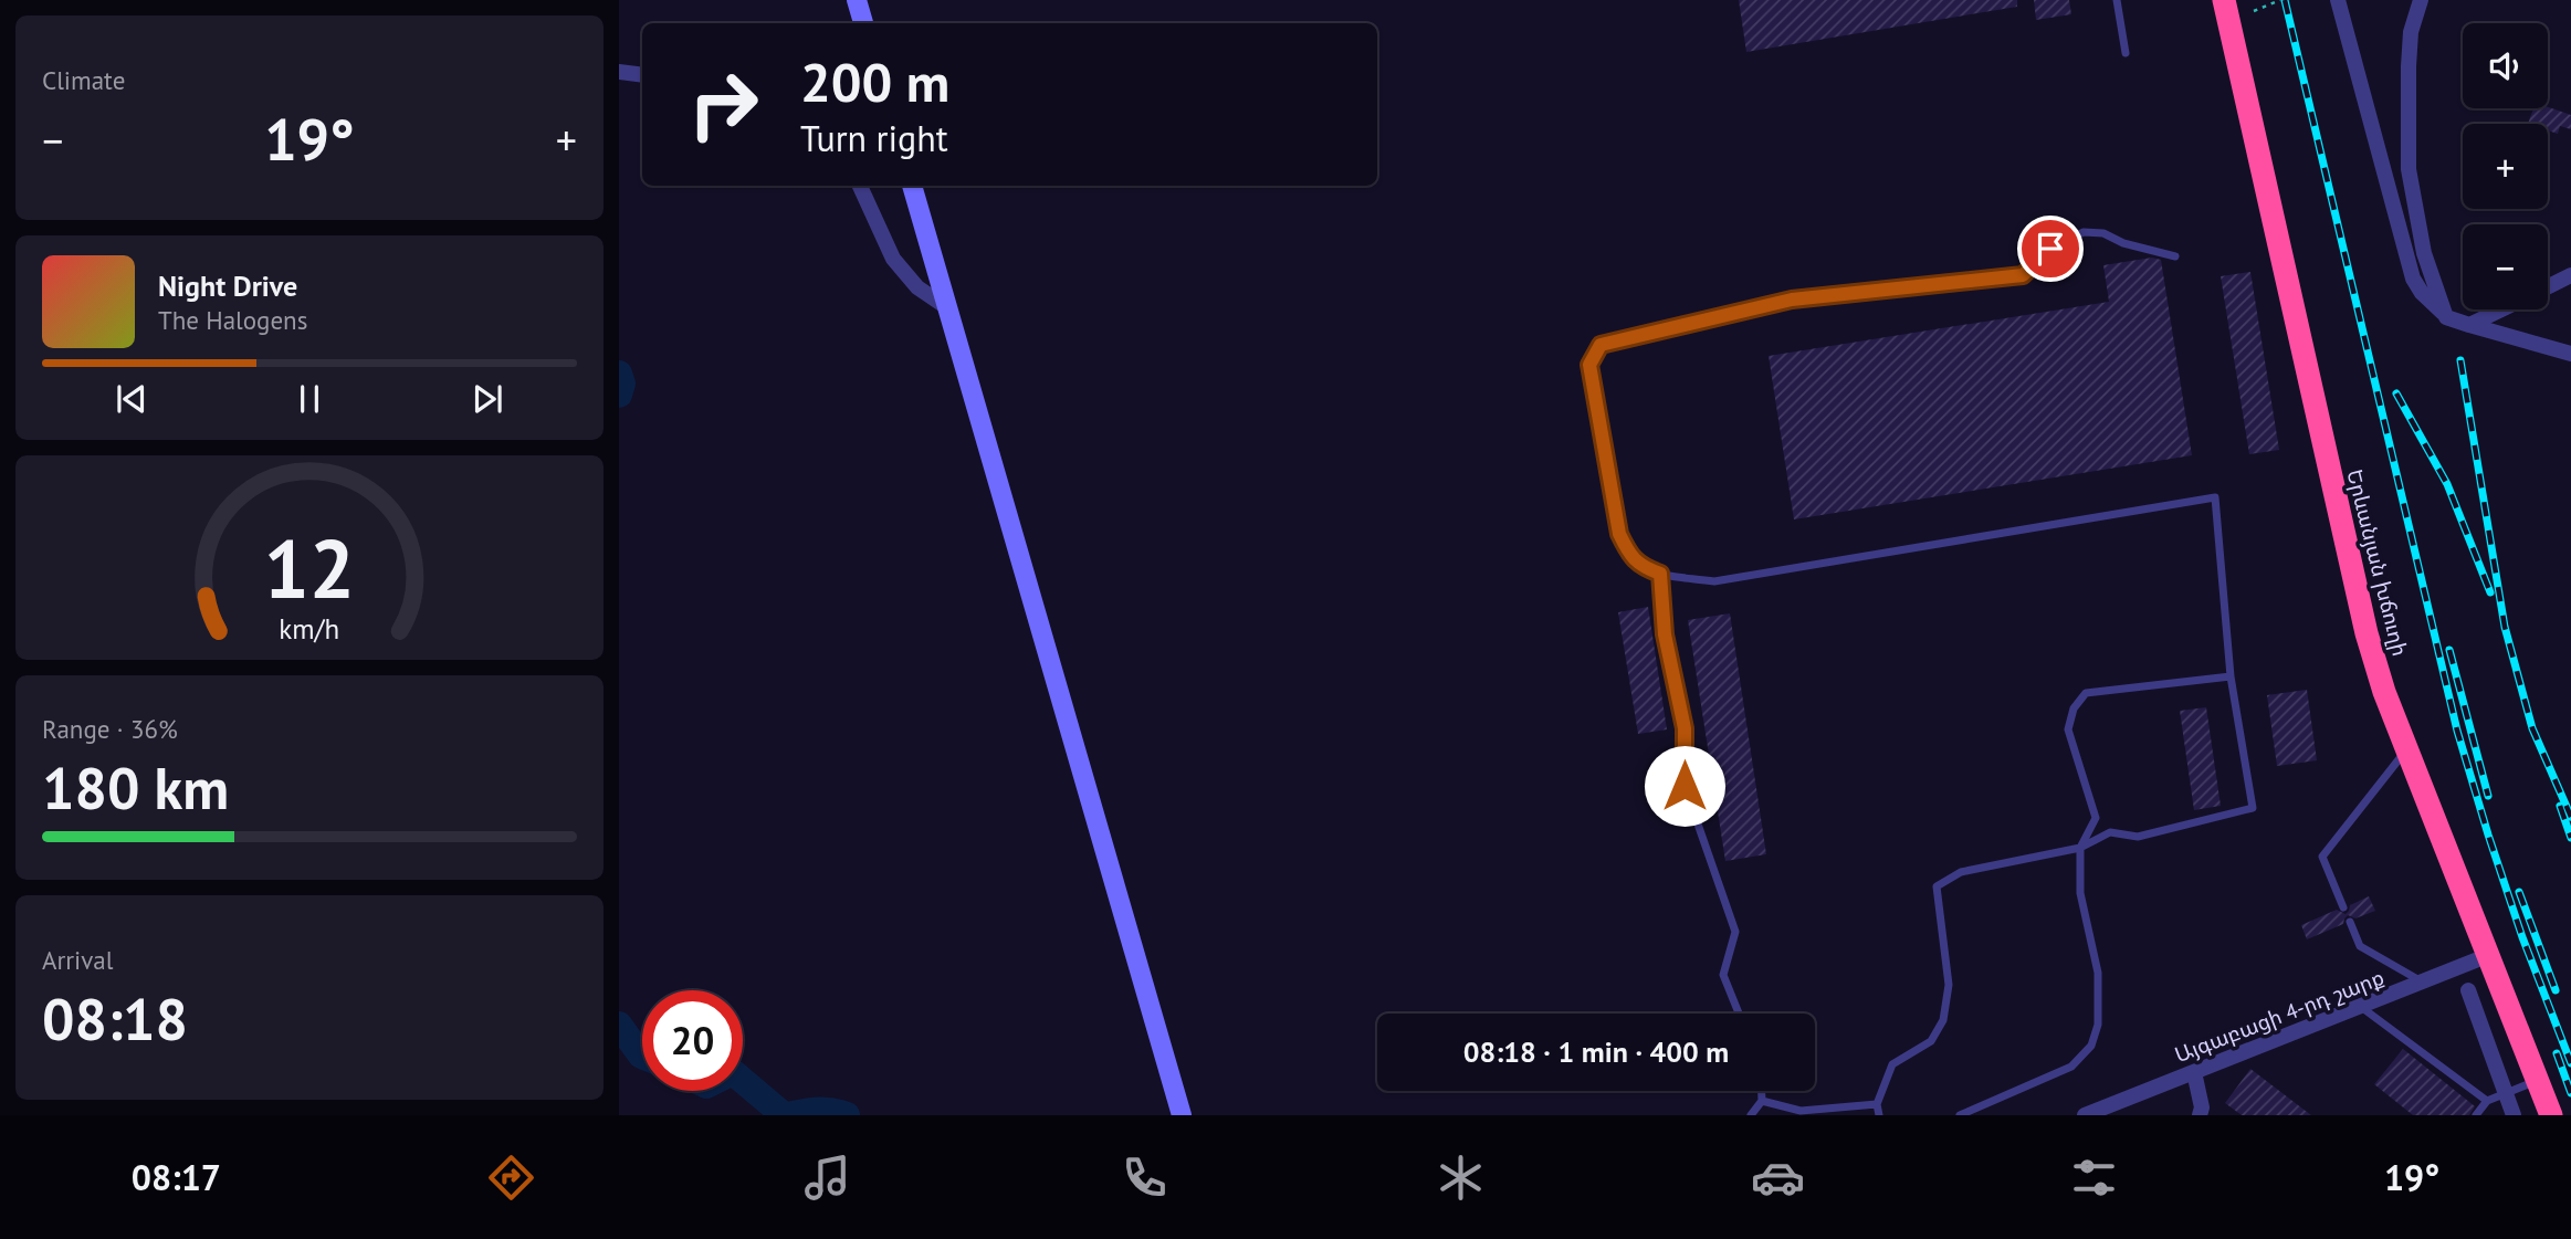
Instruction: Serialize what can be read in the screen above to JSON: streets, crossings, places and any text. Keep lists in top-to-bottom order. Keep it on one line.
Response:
{"streets":{"highway":["Երևանյան խճուղի"],"street":["Այգաբացի 4-րդ շարք"]},"crossings":[["Երևանյան խճուղի","Այգաբացի 4-րդ շարք"]],"page":{"tile":["Climate",["Range · 36%","180 km"],["Arrival","08:18"]],"map_buttons":["+","−"],"turn":["200 m","Turn right"],"heat":["−","19°","+"],"song":["Night Drive","The Halogens"],"limit":"20","trip":"08:18 · 1 min · 400 m","tabs":["08:17","19°"],"gauge":["12","km/h"]}}
